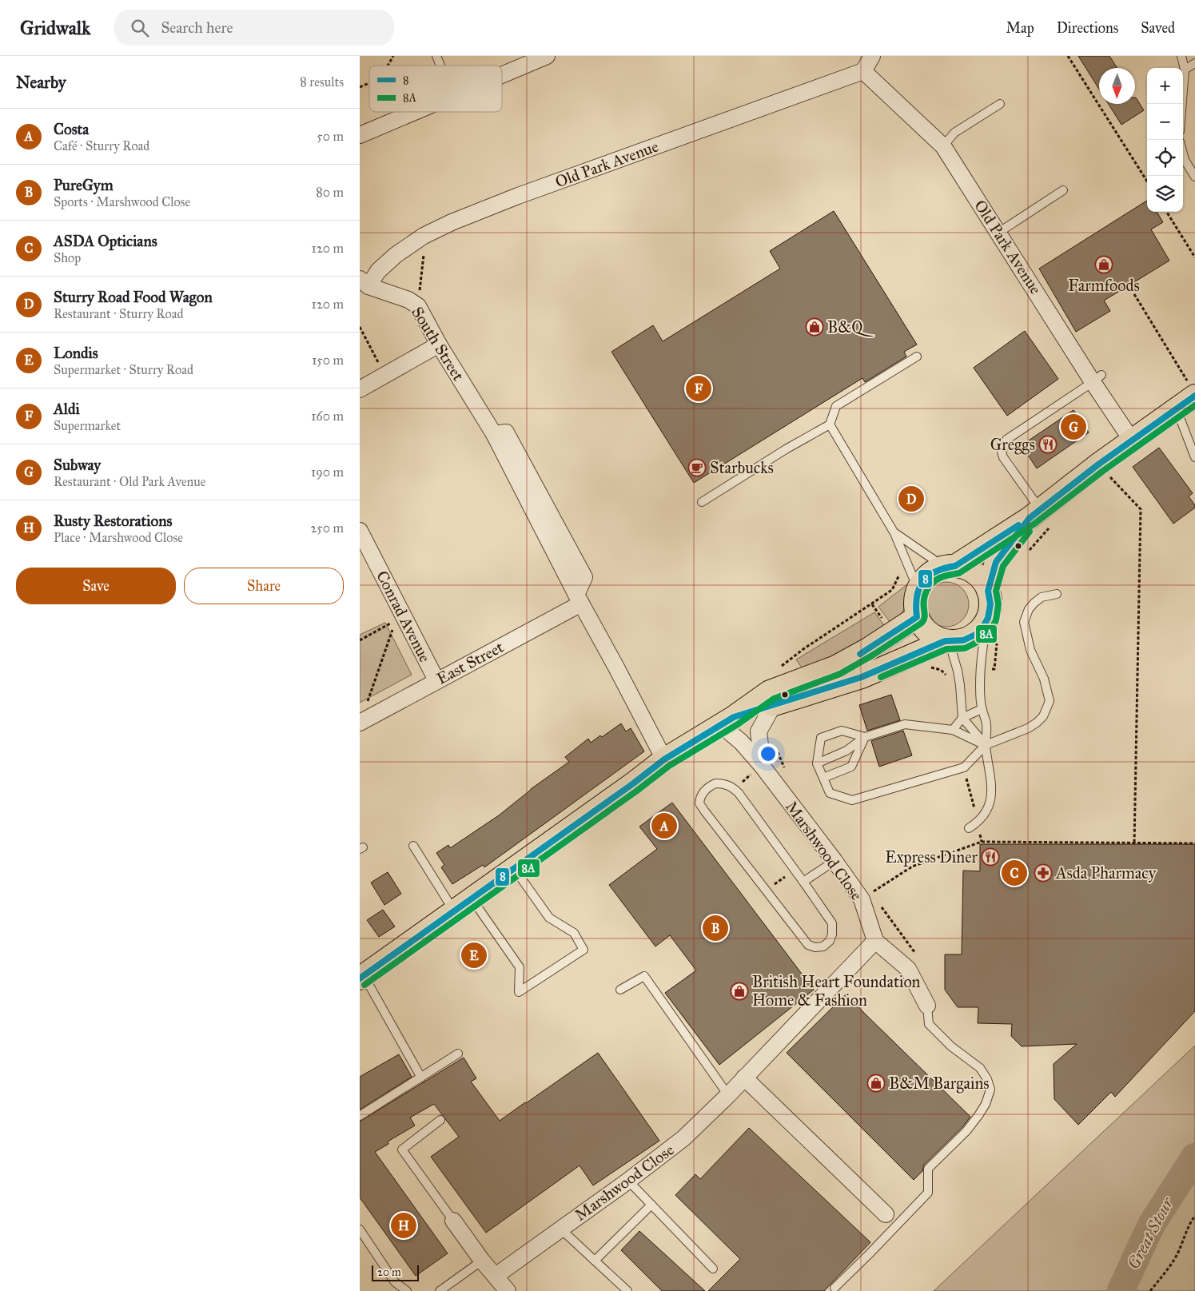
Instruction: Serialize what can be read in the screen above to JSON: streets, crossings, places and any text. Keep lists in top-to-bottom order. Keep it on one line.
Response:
{"streets":{"street":["Old Park Avenue","South Street","Conrad Avenue","East Street","Marshwood Close"]},"crossings":[["Old Park Avenue","South Street"],["South Street","East Street"],["Conrad Avenue","East Street"]],"water":["Great Stour"],"places":{"shop":["Farmfoods","B&Q","British Heart Foundation Home & Fashion","B&M Bargains"],"restaurant":["Greggs","Express Diner"],"cafe":["Starbucks"],"pharmacy":["Asda Pharmacy"]},"lines":["transit line 8","transit line 8A"],"legend":["8","8A"],"scale_bar":"20 m","north":"bottom","page":{"header":"Gridwalk","search":"Search here","nav":["Map","Directions","Saved"],"heading":["Nearby","8 results"],"map_buttons":["+","−"],"list":[{"mark":"A","name":"Costa","note":"Café · Sturry Road","value":"50 m"},{"mark":"B","name":"PureGym","note":"Sports · Marshwood Close","value":"80 m"},{"mark":"C","name":"ASDA Opticians","note":"Shop","value":"120 m"},{"mark":"D","name":"Sturry Road Food Wagon","note":"Restaurant · Sturry Road","value":"120 m"},{"mark":"E","name":"Londis","note":"Supermarket · Sturry Road","value":"150 m"},{"mark":"F","name":"Aldi","note":"Supermarket","value":"160 m"},{"mark":"G","name":"Subway","note":"Restaurant · Old Park Avenue","value":"190 m"},{"mark":"H","name":"Rusty Restorations","note":"Place · Marshwood Close","value":"250 m"}],"pins":["F","G","D","A","C","B","E","H"],"buttons":["Save","Share"],"scale":"20 m"}}
